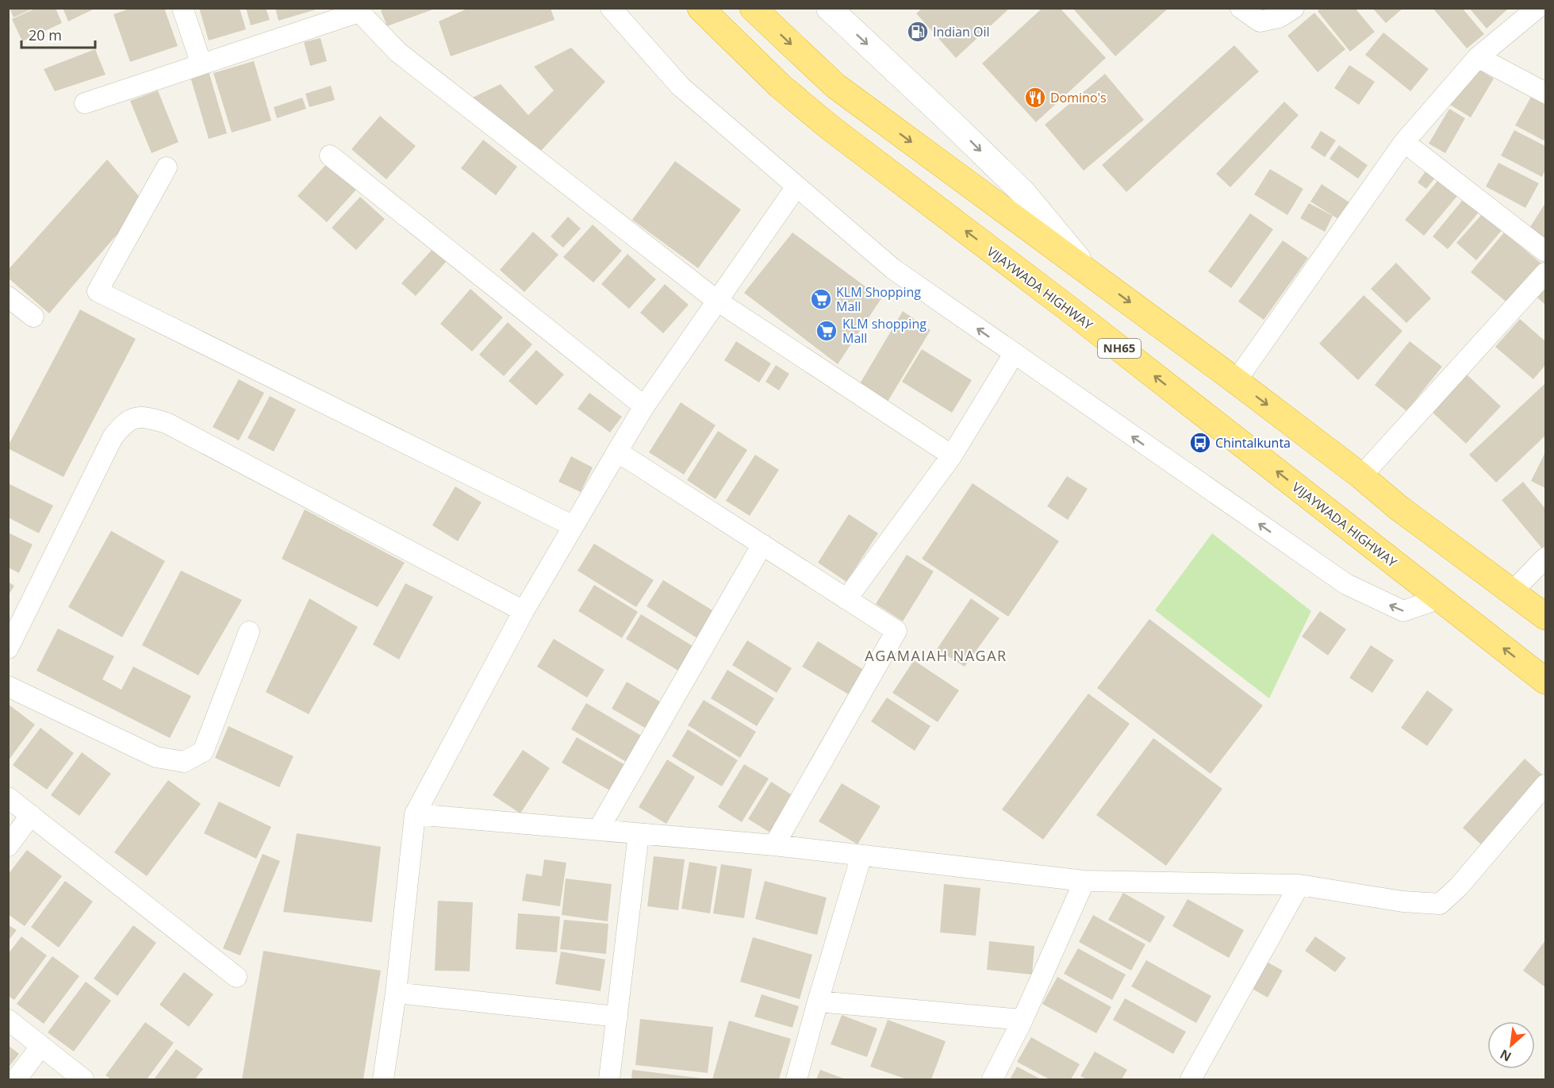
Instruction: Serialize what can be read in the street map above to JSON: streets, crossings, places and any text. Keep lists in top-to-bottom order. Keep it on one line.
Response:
{"streets":{"highway":["VIJAYWADA HIGHWAY","NH65"]},"districts":["AGAMAIAH NAGAR"],"places":{"fuel station":["Indian Oil"],"restaurant":["Domino's"],"supermarket":["KLM Shopping Mall","KLM shopping Mall"],"bus stop":["Chintalkunta"]},"scale_bar":"20 m","north":"bottom left"}
